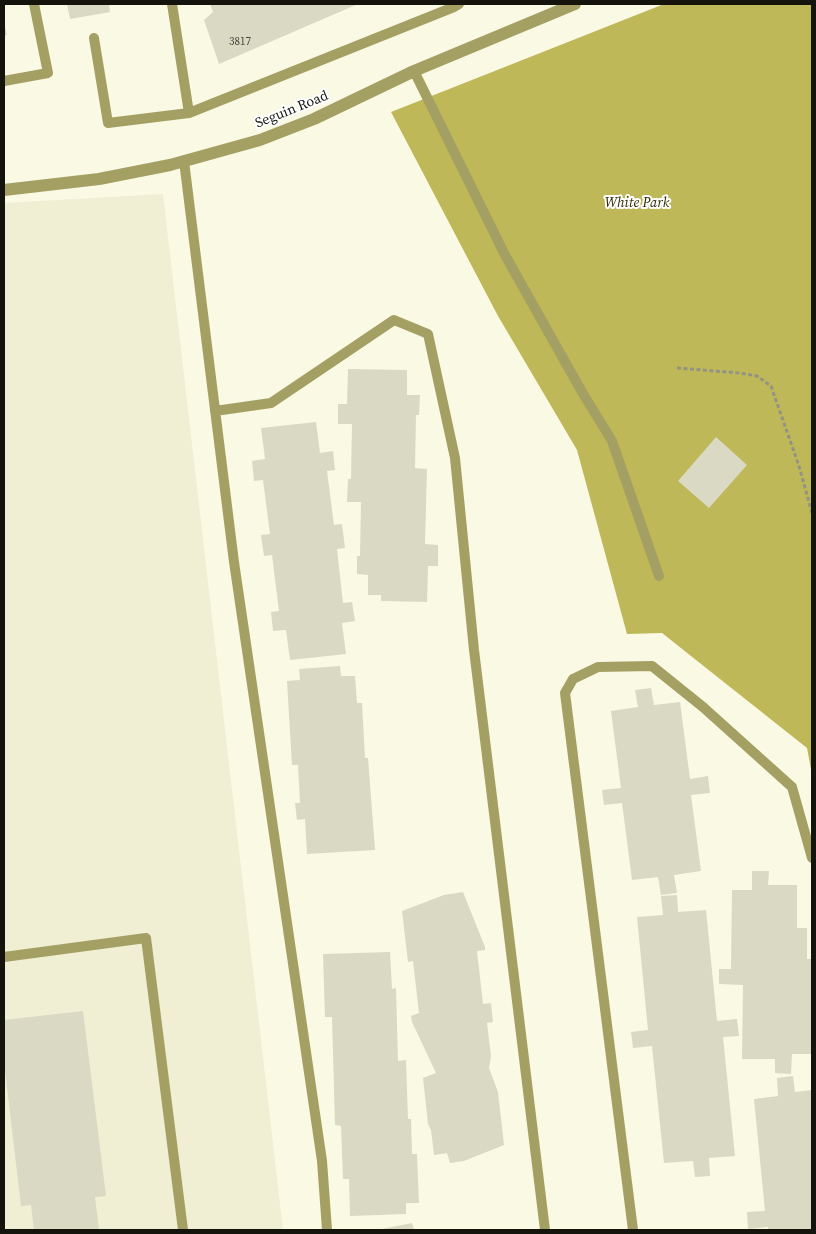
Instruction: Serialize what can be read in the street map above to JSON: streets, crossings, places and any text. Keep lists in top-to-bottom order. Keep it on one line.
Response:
{"streets":{"street":["Seguin Road"]},"parks":["White Park"],"house_numbers":["3817"]}
